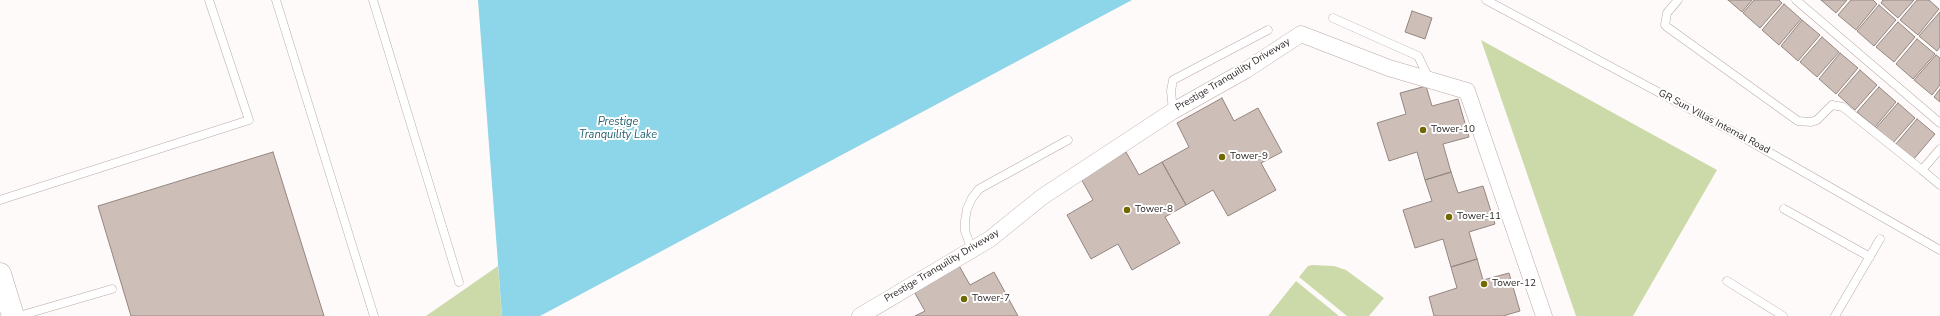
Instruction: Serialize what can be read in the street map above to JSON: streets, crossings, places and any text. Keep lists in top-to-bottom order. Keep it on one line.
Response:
{"streets":{"street":["Prestige Tranquility Driveway"],"lane":["GR Sun Villas Internal Road"]},"water":["Prestige Tranquility Lake"],"places":["Tower-10","Tower-9","Tower-8","Tower-11","Tower-12","Tower-7"]}
